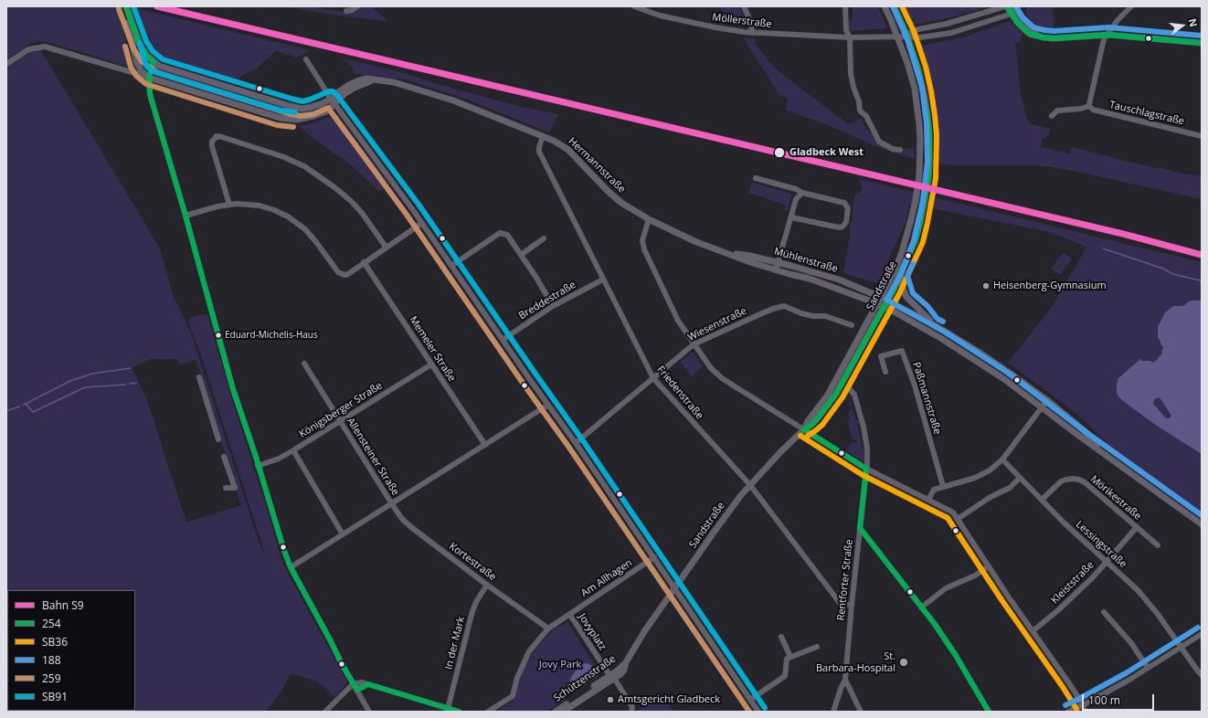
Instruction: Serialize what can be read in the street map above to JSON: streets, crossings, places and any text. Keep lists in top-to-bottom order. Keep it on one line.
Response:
{"streets":{"main road":["Hermannstraße","Mühlenstraße","Sandstraße","Schützenstraße"],"street":["Möllerstraße","Tauschlagstraße","Breddestraße","Wiesenstraße","Memeler Straße","Friedenstraße","Paßmannstraße","Königsberger Straße","Allensteiner Straße","Mörikestraße","Lessingstraße","Kortestraße","Am Allhagen","Rentforter Straße","Kleiststraße","Jovyplatz","In der Mark"]},"crossings":[["Hermannstraße","Mühlenstraße"],["Hermannstraße","Friedenstraße"],["Mühlenstraße","Sandstraße"],["Sandstraße","Friedenstraße"],["Sandstraße","Schützenstraße"],["Breddestraße","Friedenstraße"],["Wiesenstraße","Friedenstraße"],["Memeler Straße","Königsberger Straße"],["Friedenstraße","Rentforter Straße"],["Königsberger Straße","Allensteiner Straße"],["Allensteiner Straße","Kortestraße"],["Mörikestraße","Lessingstraße"],["Mörikestraße","Kleiststraße"],["Lessingstraße","Kleiststraße"],["Kortestraße","Jovyplatz"],["Kortestraße","In der Mark"],["Am Allhagen","Jovyplatz"],["Jovyplatz","Schützenstraße"]],"parks":["Jovy Park"],"places":["Gladbeck West","Heisenberg-Gymnasium","Eduard-Michelis-Haus","St. Barbara-Hospital","Amtsgericht Gladbeck"],"lines":["rail line S9","transit line 254","transit line SB36","transit line 188","transit line SB91","transit line 259"],"legend":["Bahn S9","254","SB36","188","259","SB91"],"scale_bar":"100 m","north":"right"}
